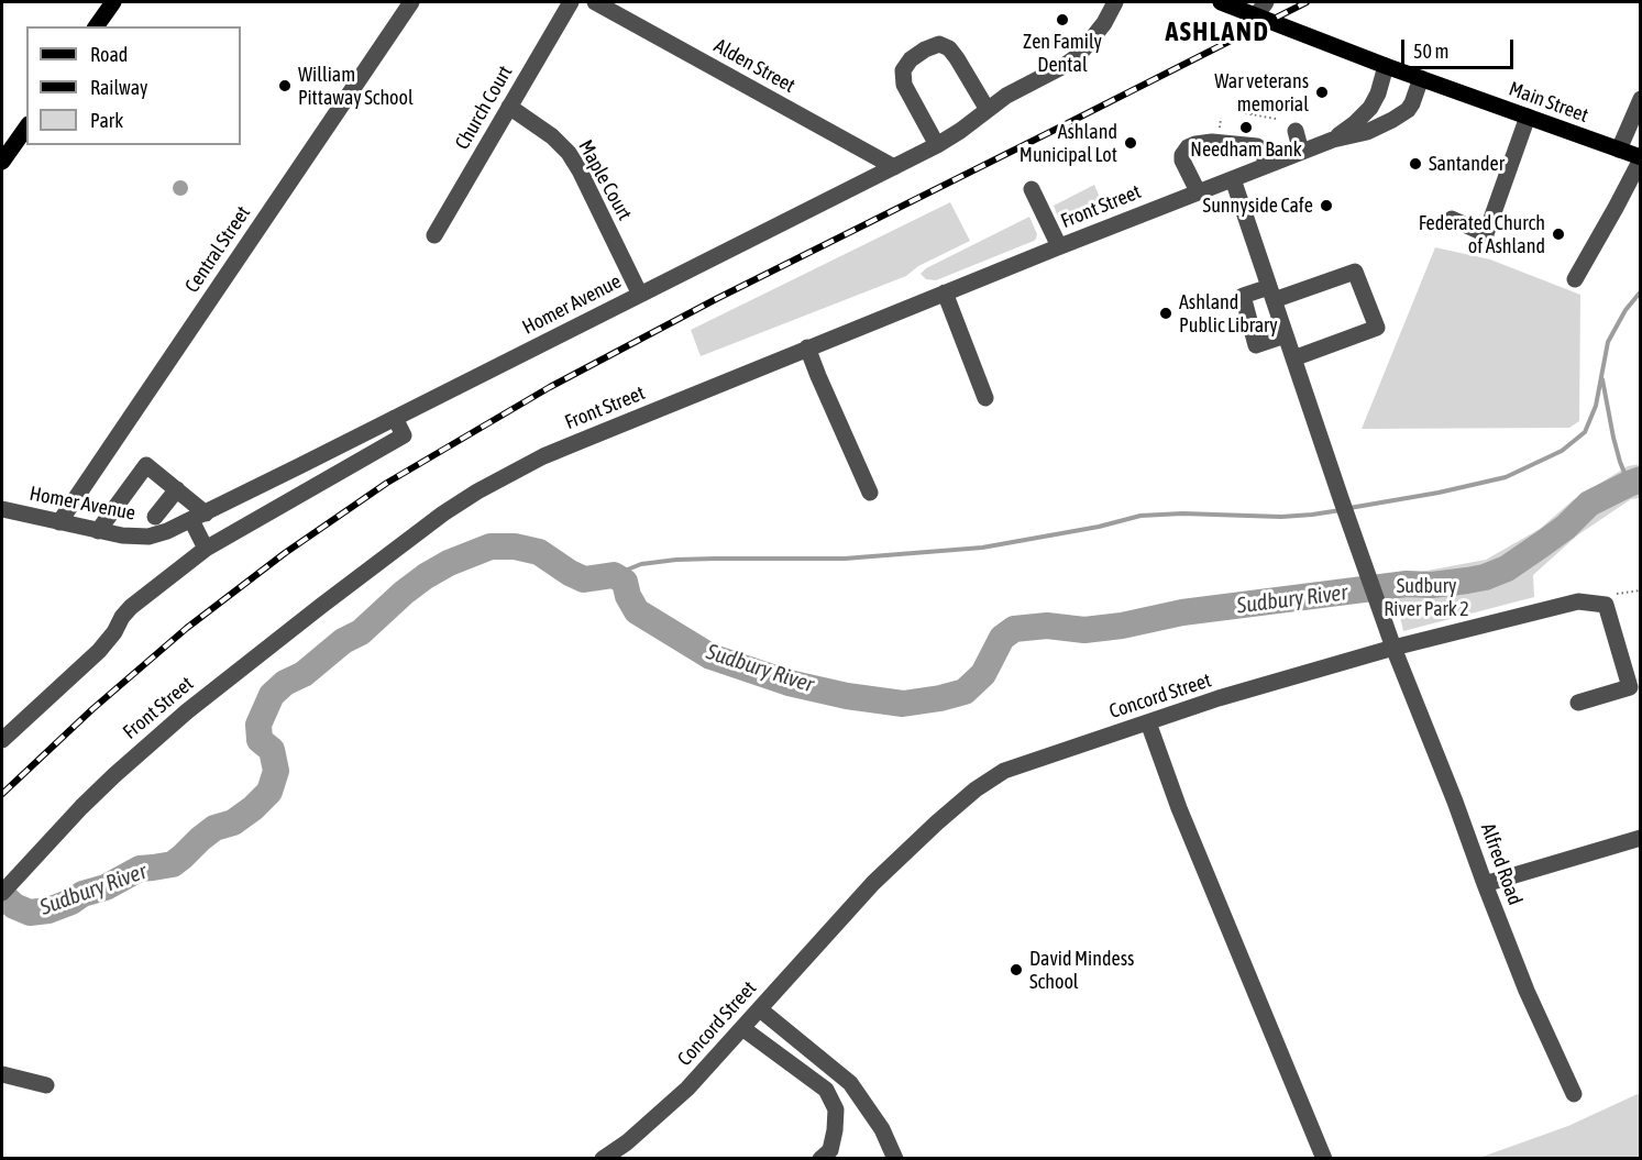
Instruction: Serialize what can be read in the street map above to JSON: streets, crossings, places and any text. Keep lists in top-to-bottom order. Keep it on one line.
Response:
{"streets":{"main road":["Main Street"],"street":["Alden Street","Church Court","Maple Court","Front Street","Central Street","Homer Avenue","Concord Street","Alfred Road"]},"crossings":[["Alden Street","Homer Avenue"],["Main Street","Front Street"],["Church Court","Maple Court"],["Maple Court","Homer Avenue"],["Central Street","Homer Avenue"],["Concord Street","Alfred Road"]],"districts":["ASHLAND"],"water":["Sudbury River"],"parks":["Sudbury River Park 2"],"places":["Zen Family Dental","William Pittaway School","War veterans memorial","Needham Bank","Ashland Municipal Lot","Santander","Sunnyside Cafe","Federated Church of Ashland","Ashland Public Library","David Mindess School"],"legend":["Road","Railway","Park"],"scale_bar":"50 m"}
